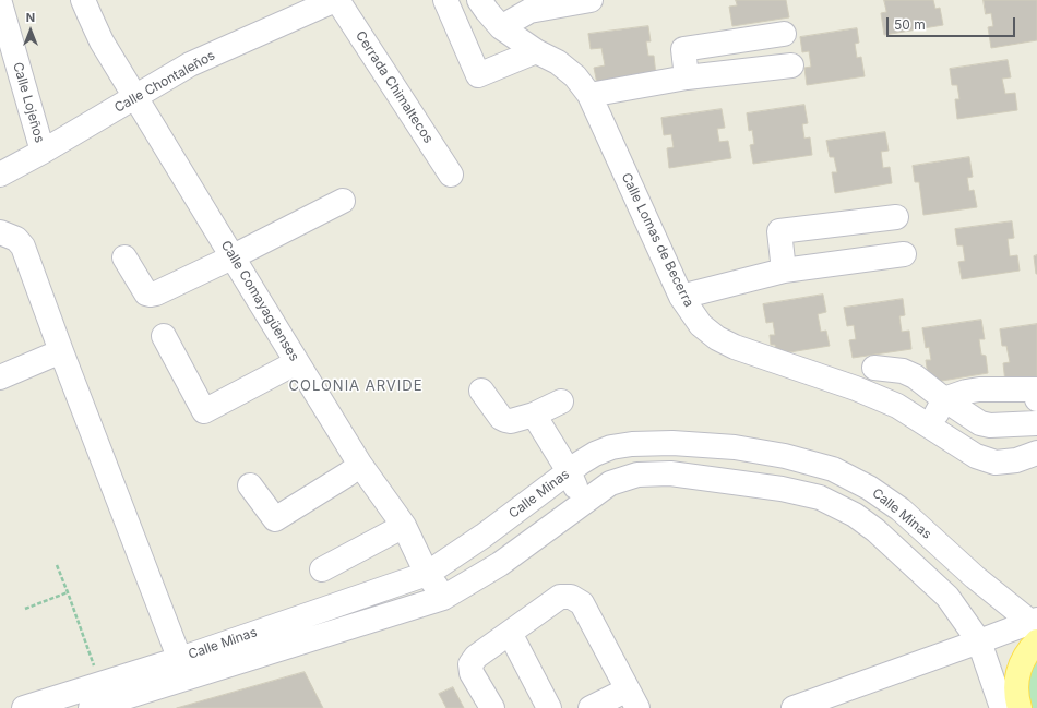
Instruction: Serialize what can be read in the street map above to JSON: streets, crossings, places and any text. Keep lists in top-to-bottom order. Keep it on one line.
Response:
{"streets":{"street":["Calle Chontaleños","Cerrada Chimaltecos","Calle Lojeños","Calle Lomas de Becerra","Calle Comayagüenses","Calle Minas"]},"crossings":[["Calle Chontaleños","Cerrada Chimaltecos"],["Calle Chontaleños","Calle Lojeños"],["Calle Chontaleños","Calle Comayagüenses"],["Calle Comayagüenses","Calle Minas"]],"districts":["COLONIA ARVIDE"],"scale_bar":"50 m","north":"top"}
